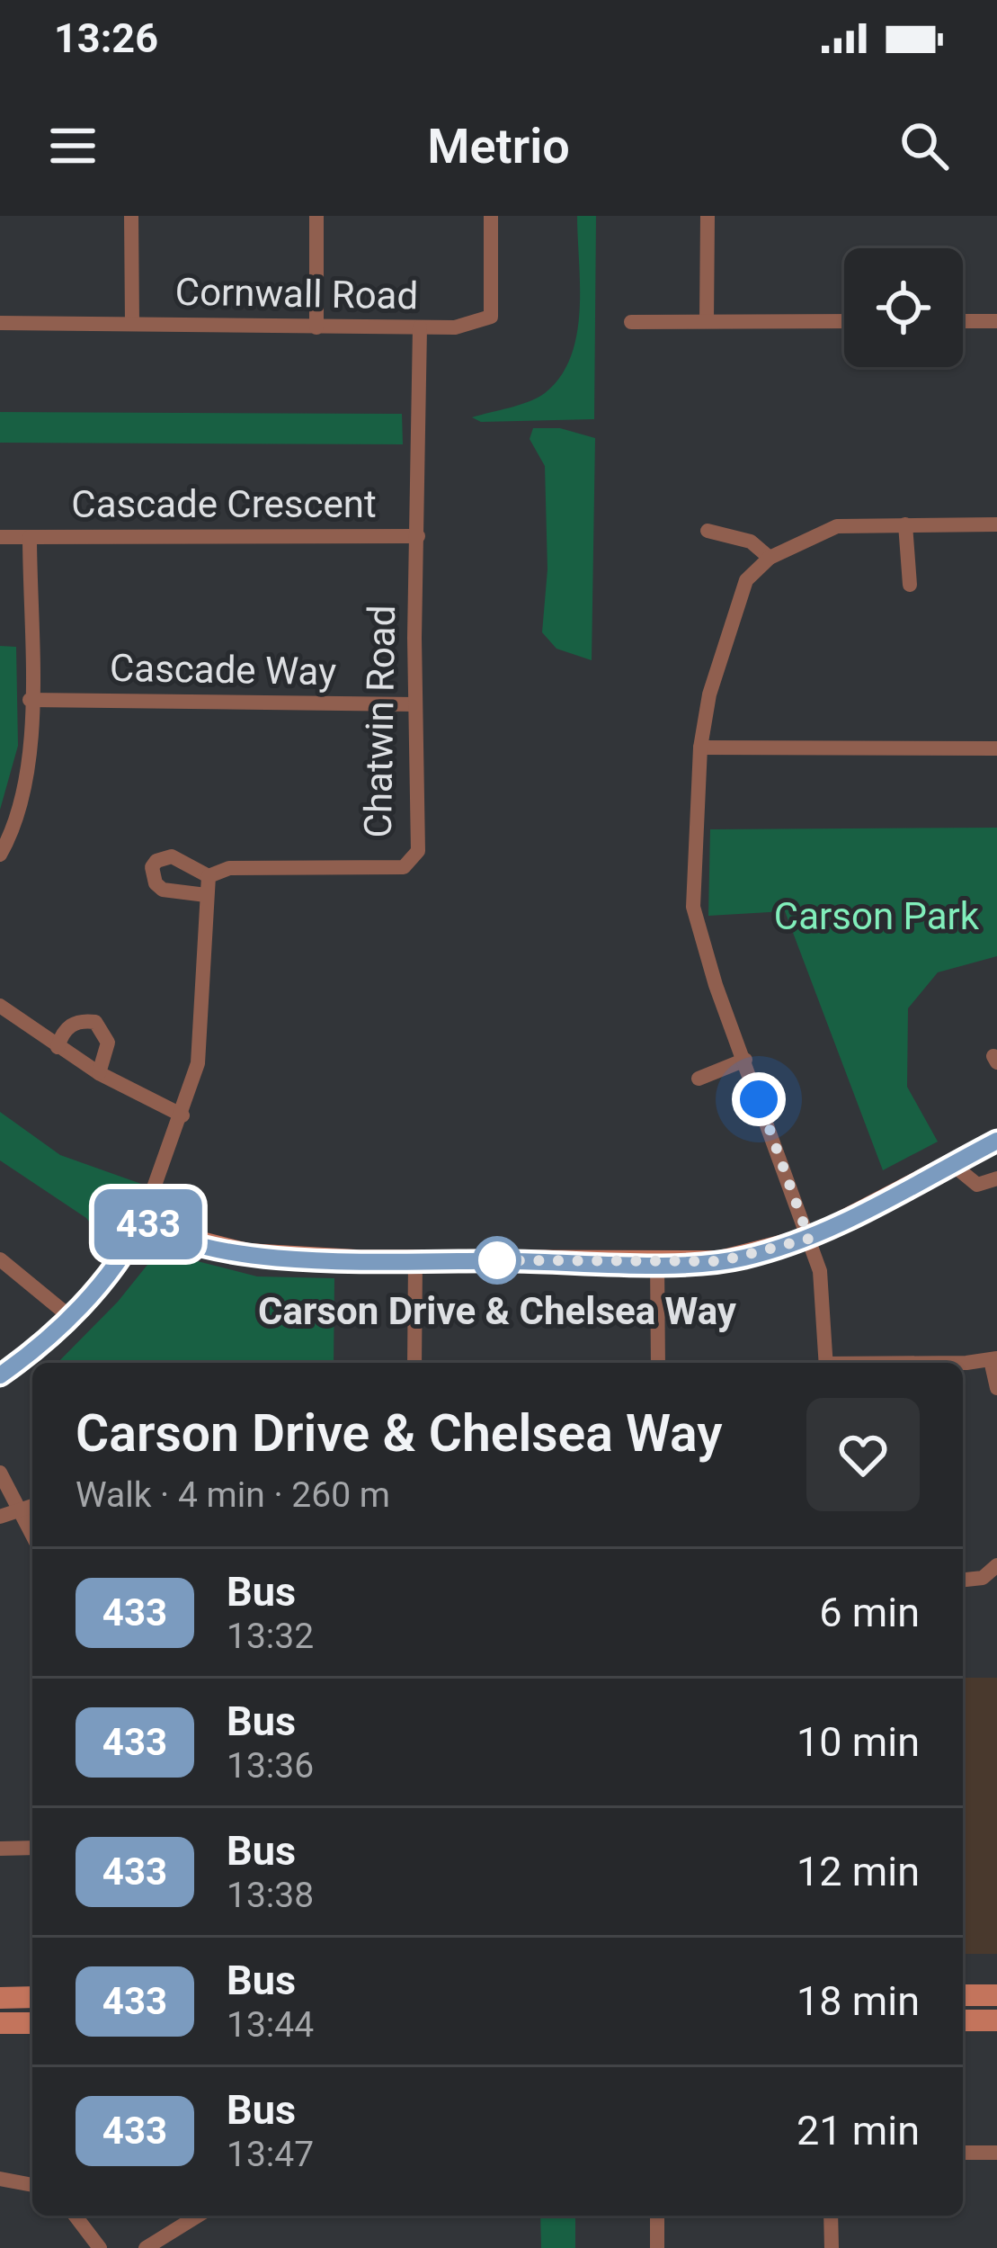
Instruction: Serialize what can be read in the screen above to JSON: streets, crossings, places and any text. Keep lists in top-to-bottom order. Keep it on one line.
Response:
{"streets":{"street":["Cornwall Road","Cascade Crescent","Cascade Way","Chatwin Road"]},"crossings":[["Cornwall Road","Chatwin Road"],["Cascade Crescent","Cascade Way"],["Cascade Crescent","Chatwin Road"],["Cascade Way","Chatwin Road"]],"parks":["Carson Park"],"places":["Carson Drive & Chelsea Way"],"lines":["bus line 433"],"page":{"status":"13:26","header":"Metrio","on_map":"433","heading":["Carson Drive & Chelsea Way","Walk · 4 min · 260 m"],"list":[{"mark":"433","name":"Bus","note":"13:32","value":"6 min"},{"mark":"433","name":"Bus","note":"13:36","value":"10 min"},{"mark":"433","name":"Bus","note":"13:38","value":"12 min"},{"mark":"433","name":"Bus","note":"13:44","value":"18 min"},{"mark":"433","name":"Bus","note":"13:47","value":"21 min"}]}}
